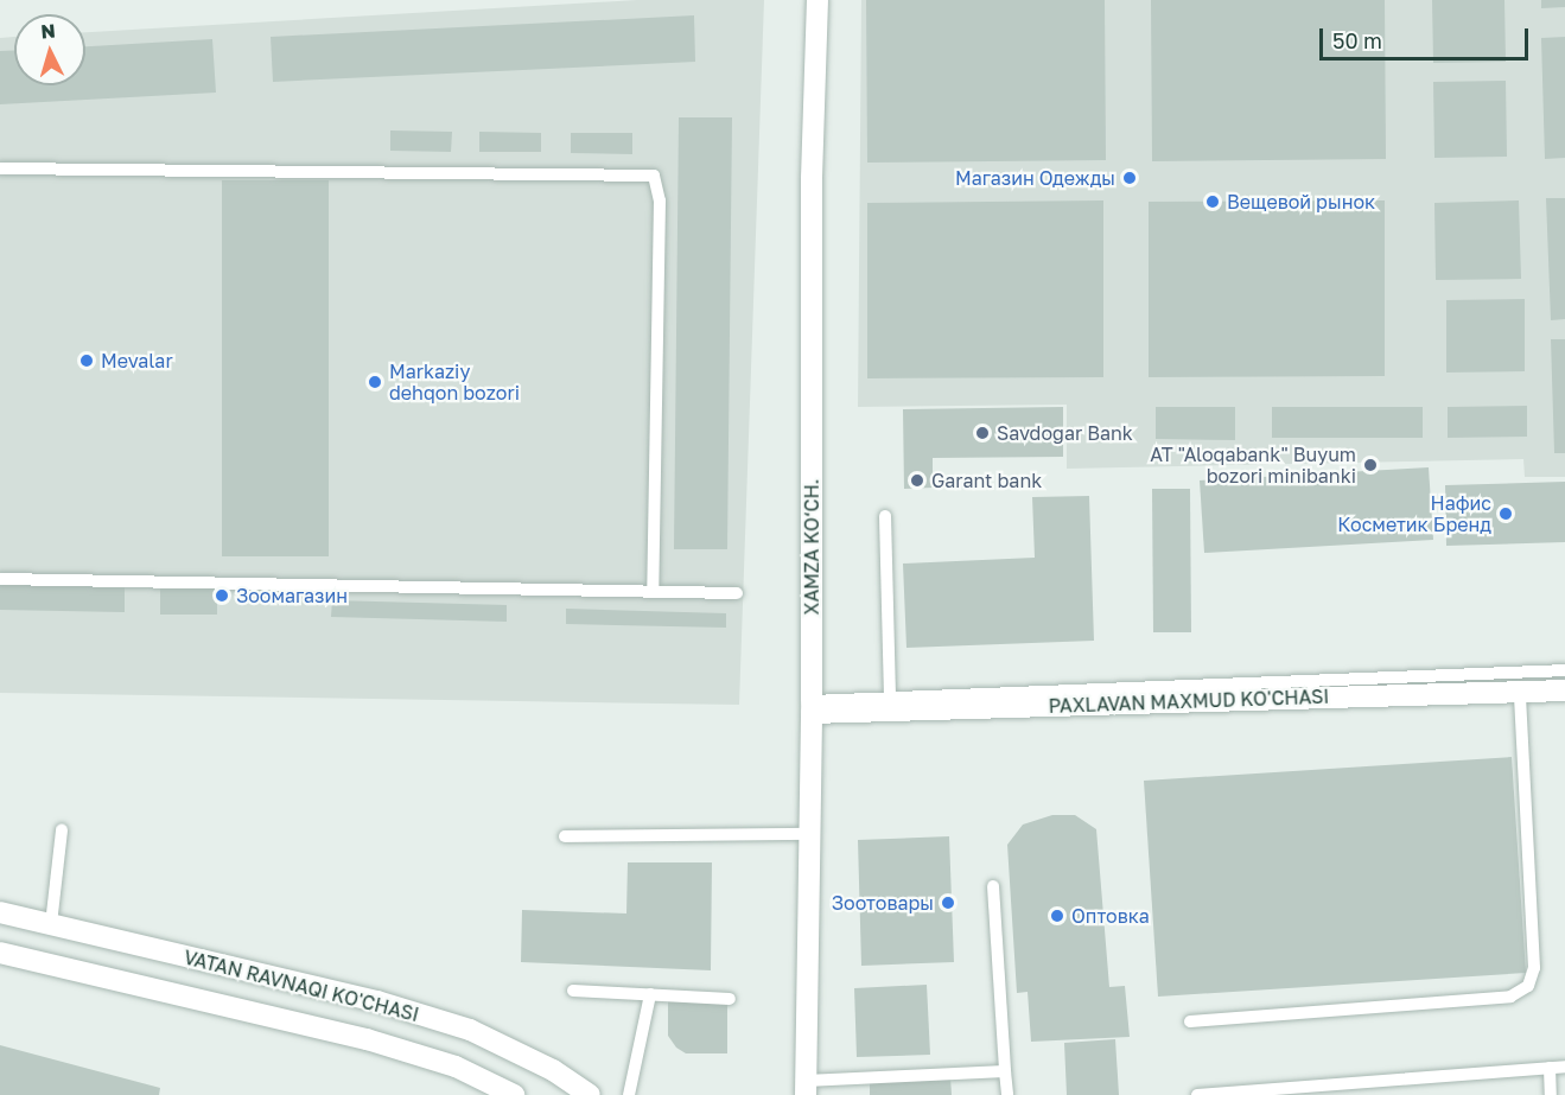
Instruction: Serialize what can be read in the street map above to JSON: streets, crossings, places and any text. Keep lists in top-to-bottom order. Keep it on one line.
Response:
{"streets":{"street":["XAMZA KO‘CH.","PAXLAVAN MAXMUD KO'CHASI","VATAN RAVNAQI KO'CHASI"]},"crossings":[["XAMZA KO‘CH.","PAXLAVAN MAXMUD KO'CHASI"]],"places":["Магазин Одежды","Вещевой рынок","Mevalar","Markaziy dehqon bozori","Savdogar Bank","AT \"Aloqabank\" Buyum bozori minibanki","Garant bank","Нафис Косметик Бренд","Зоомагазин","Зоотовары","Оптовка"],"scale_bar":"50 m","north":"top"}
